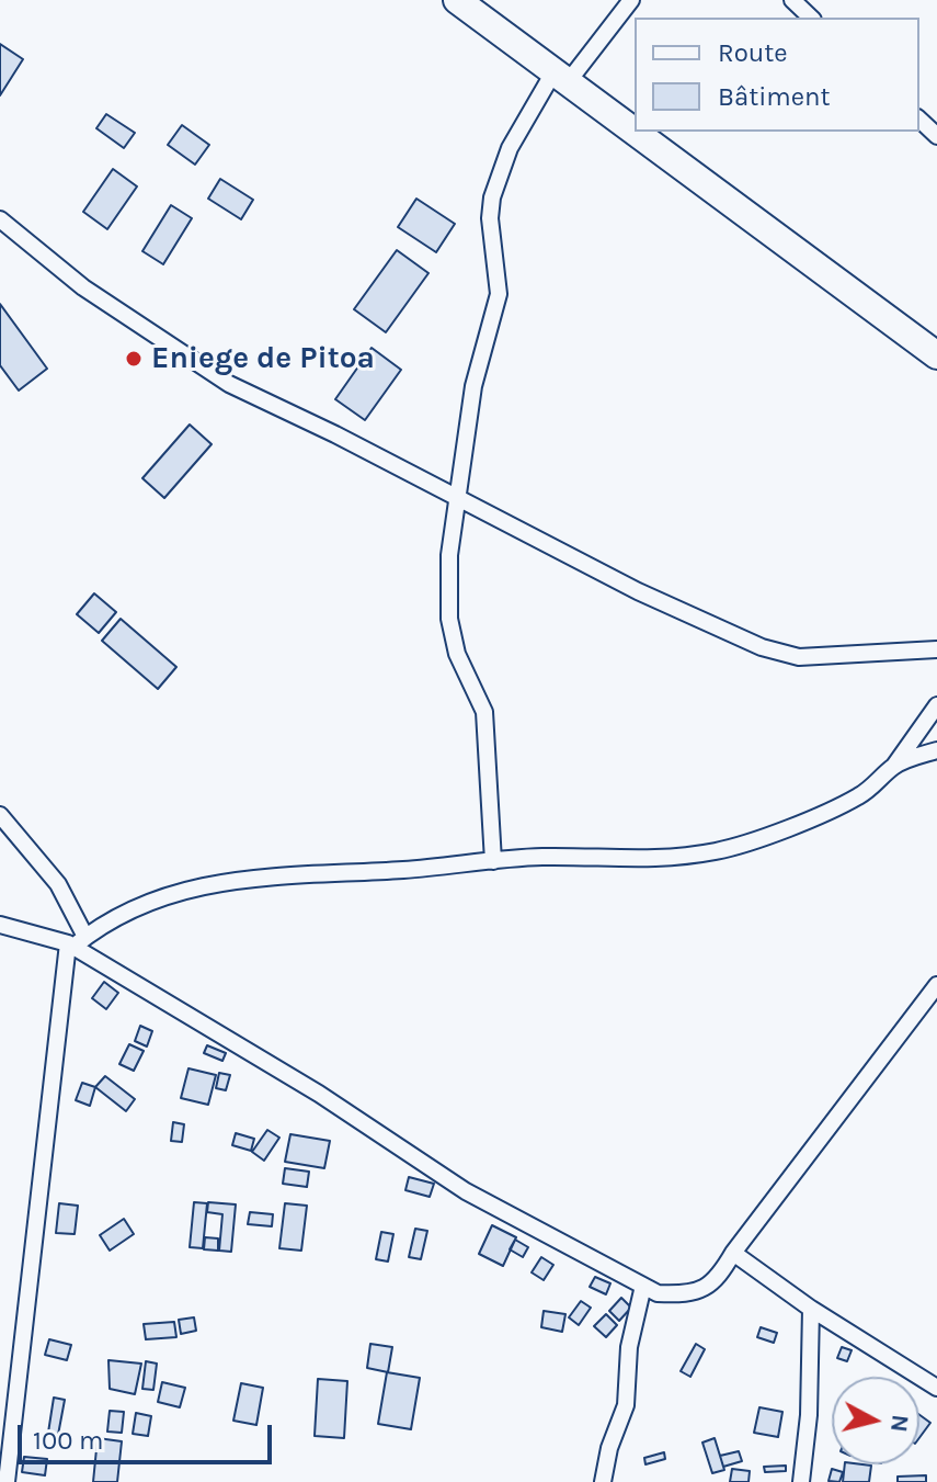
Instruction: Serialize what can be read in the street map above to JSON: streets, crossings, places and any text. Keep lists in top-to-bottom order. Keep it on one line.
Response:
{"places":["Eniege de Pitoa"],"legend":["Route","Bâtiment"],"scale_bar":"100 m","north":"right"}
